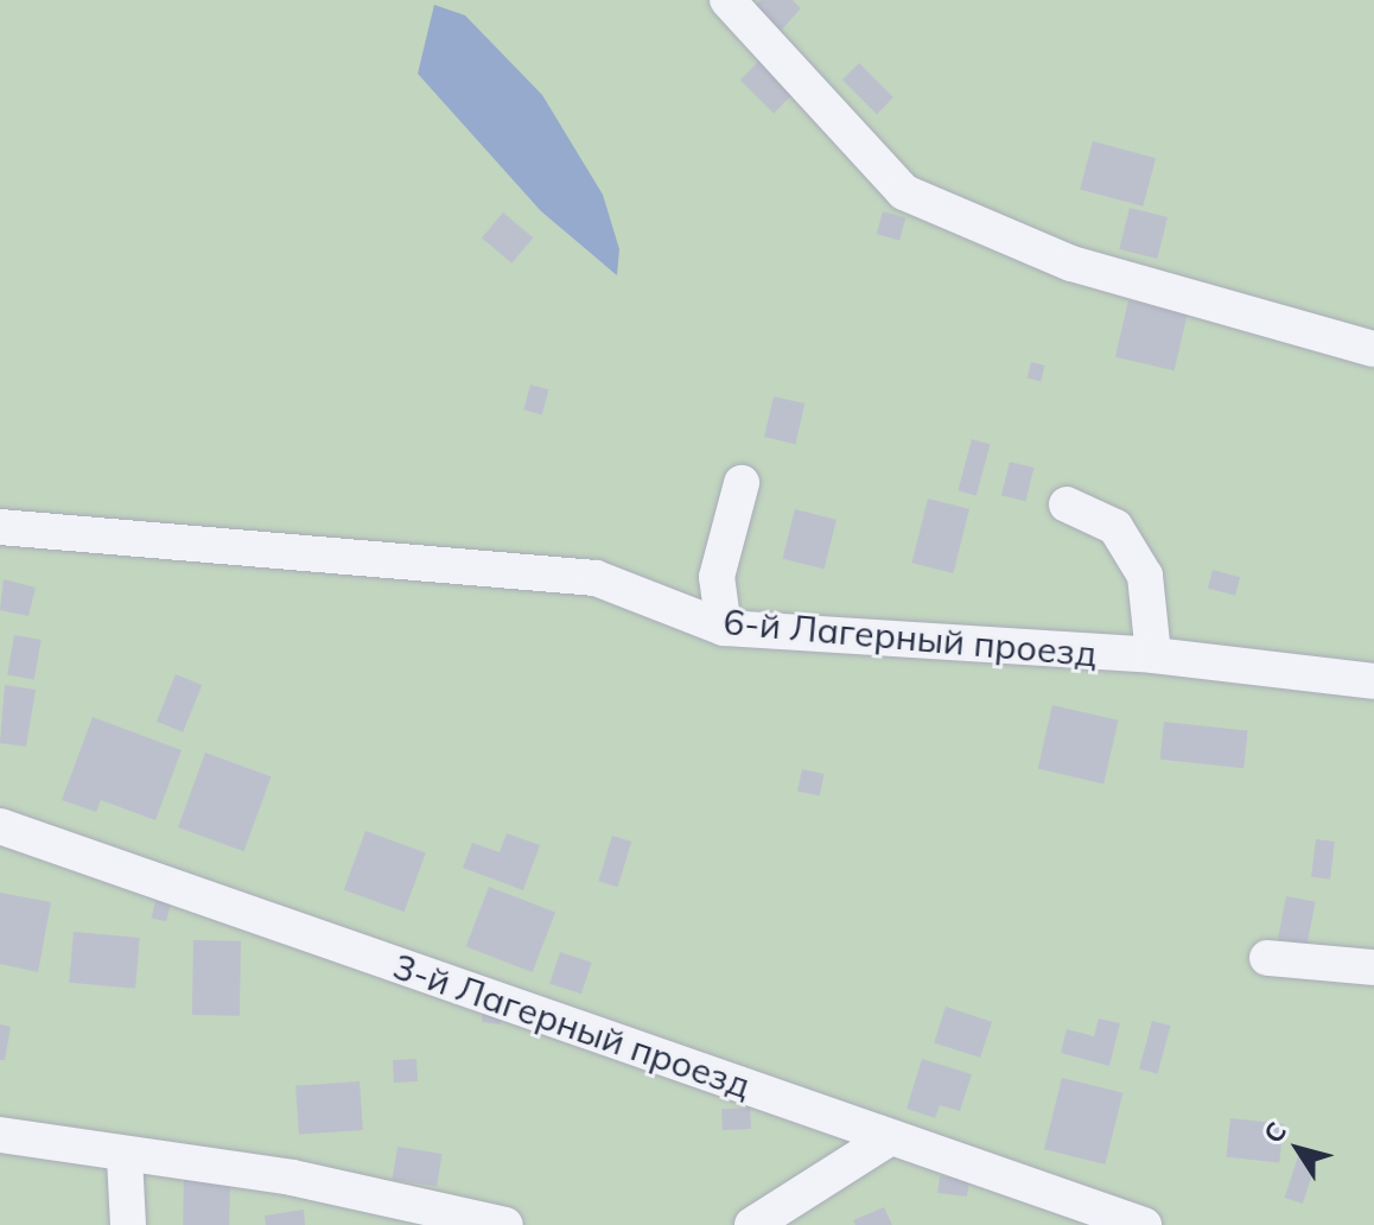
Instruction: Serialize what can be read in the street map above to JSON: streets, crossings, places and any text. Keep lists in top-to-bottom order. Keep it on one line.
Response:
{"streets":{"street":["6-й Лагерный проезд","3-й Лагерный проезд"]},"north":"top left"}
